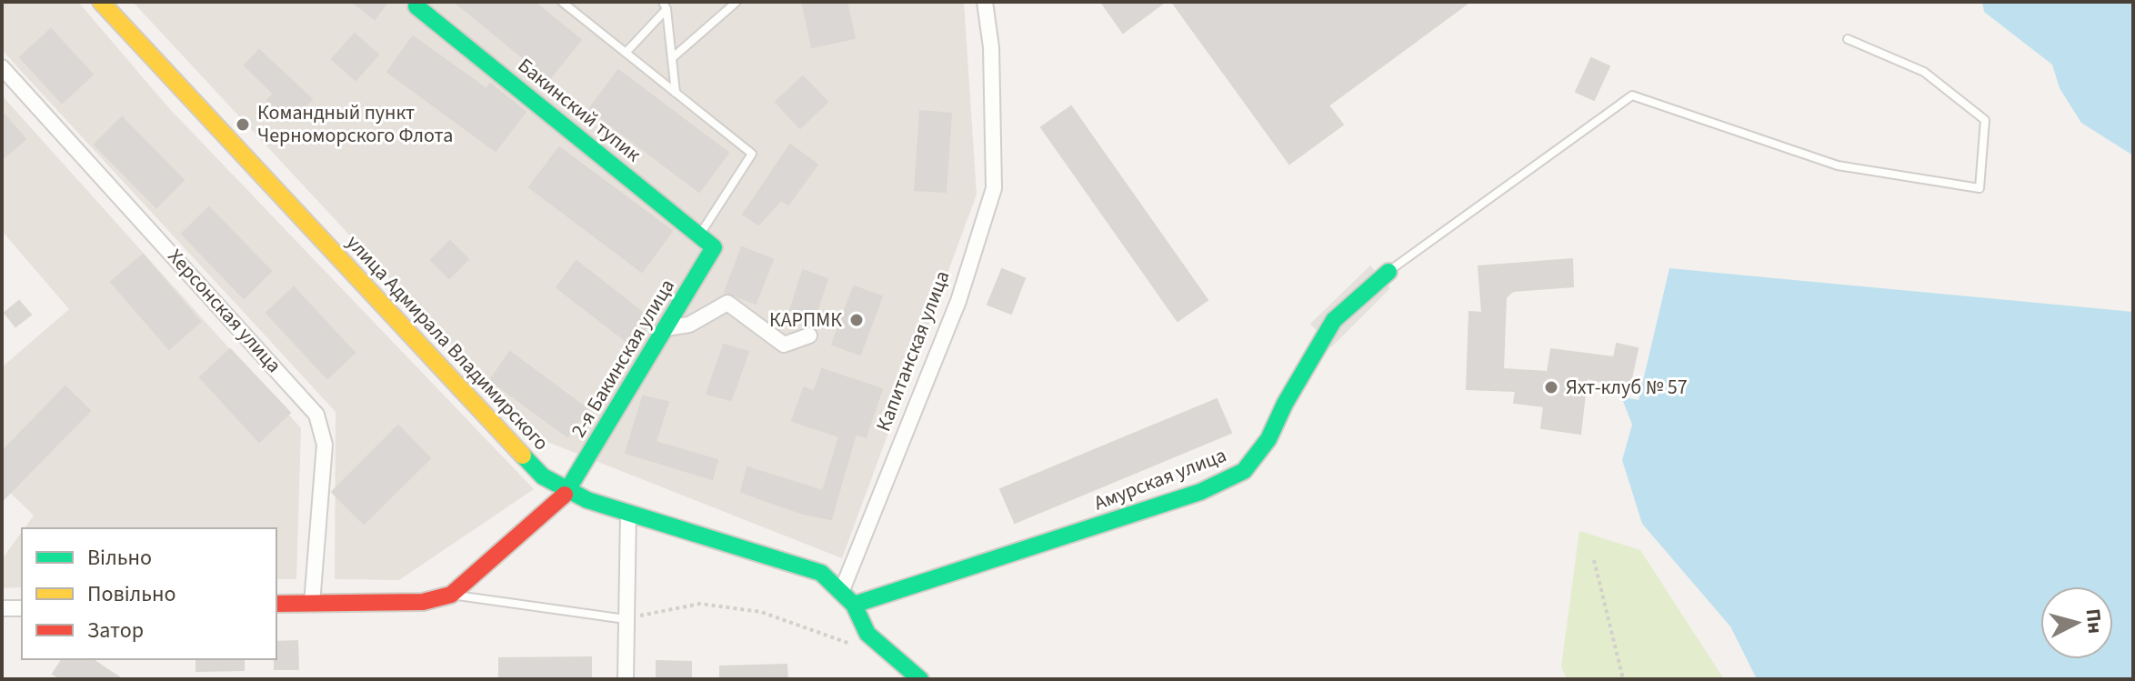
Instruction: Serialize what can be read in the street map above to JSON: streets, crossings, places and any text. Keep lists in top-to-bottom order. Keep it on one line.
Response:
{"streets":{"street":["Бакинский тупик","Херсонская улица","улица Адмирала Владимирского","Капитанская улица","2-я Бакинская улица","Амурская улица"]},"crossings":[["Бакинский тупик","2-я Бакинская улица"],["улица Адмирала Владимирского","Капитанская улица"],["улица Адмирала Владимирского","2-я Бакинская улица"]],"places":["Командный пункт Черноморского Флота","КАРПМК","Яхт-клуб № 57"],"legend":["Вільно","Повільно","Затор"],"north":"right"}
